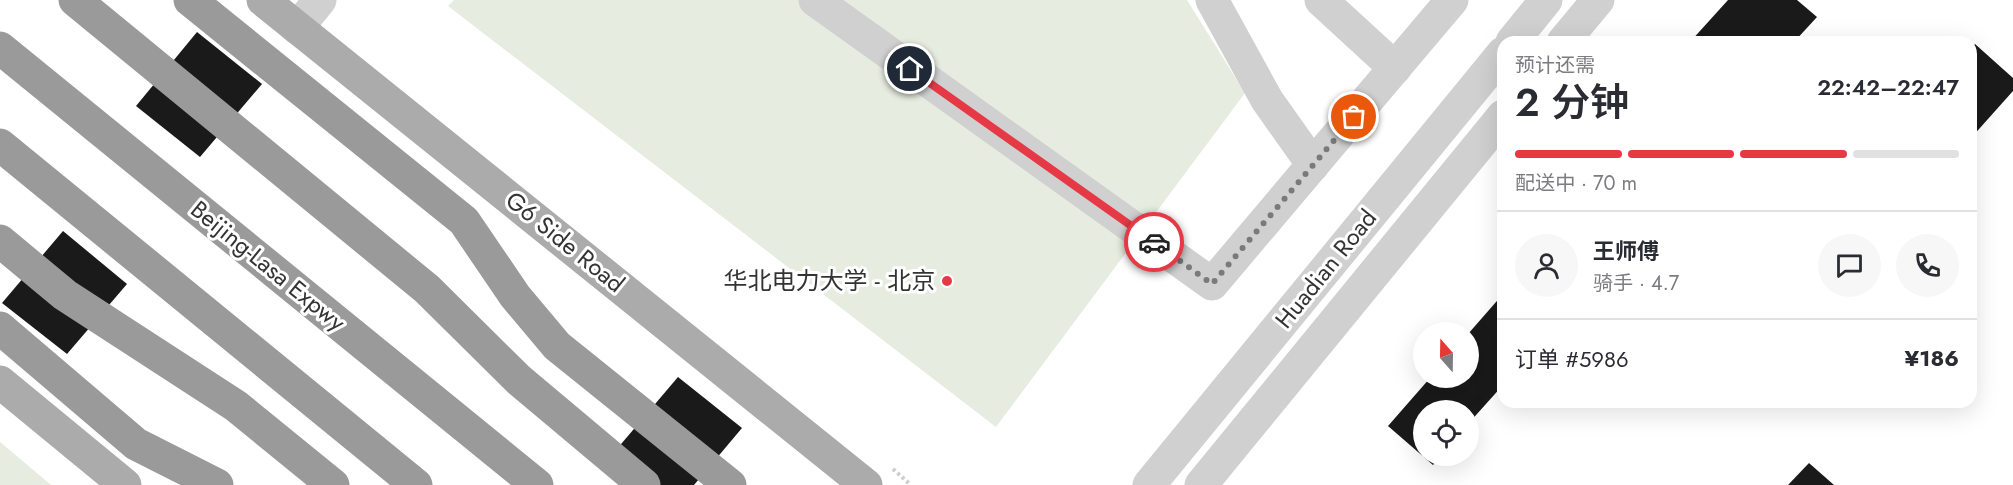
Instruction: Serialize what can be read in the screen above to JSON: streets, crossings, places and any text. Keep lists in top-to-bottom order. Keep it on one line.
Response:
{"streets":{"highway":["Beijing-Lasa Expwy"],"main road":["G6 Side Road"],"street":["Huadian Road"]},"places":["华北电力大学 - 北京"],"north":"top","page":{"heading":["2 分钟","预计还需","22:42–22:47"],"panel":["王师傅","骑手 · 4.7","订单 #5986","¥186"],"bar":"配送中 · 70 m"}}
